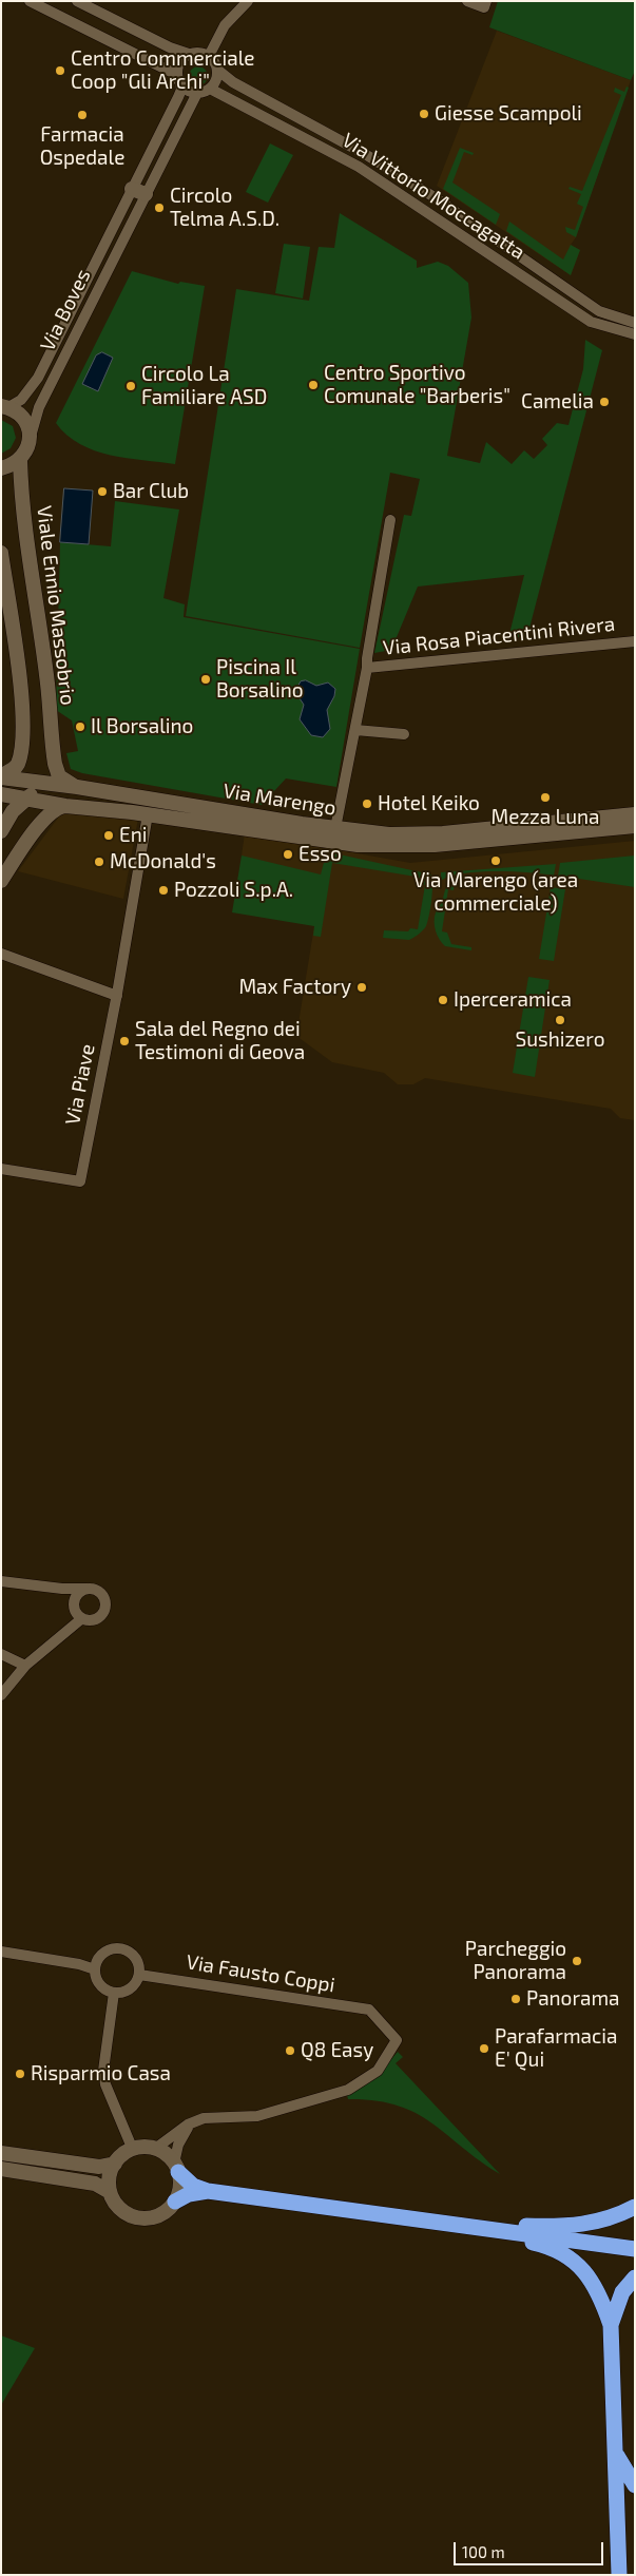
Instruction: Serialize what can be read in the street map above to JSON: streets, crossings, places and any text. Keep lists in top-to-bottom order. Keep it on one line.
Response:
{"streets":{"main road":["Viale Ennio Massobrio","Via Marengo"],"street":["Via Vittorio Moccagatta","Via Boves","Via Rosa Piacentini Rivera","Via Piave","Via Fausto Coppi"]},"crossings":[["Via Vittorio Moccagatta","Via Boves"]],"places":["Centro Commerciale Coop \"Gli Archi\"","Giesse Scampoli","Farmacia Ospedale","Circolo Telma A.S.D.","Centro Sportivo Comunale \"Barberis\"","Circolo La Familiare ASD","Camelia","Bar Club","Piscina Il Borsalino","Il Borsalino","Mezza Luna","Hotel Keiko","Eni","Esso","Via Marengo (area commerciale)","McDonald's","Pozzoli S.p.A.","Max Factory","Iperceramica","Sushizero","Sala del Regno dei Testimoni di Geova","Parcheggio Panorama","Panorama","Parafarmacia E' Qui","Q8 Easy","Risparmio Casa"],"scale_bar":"100 m"}
